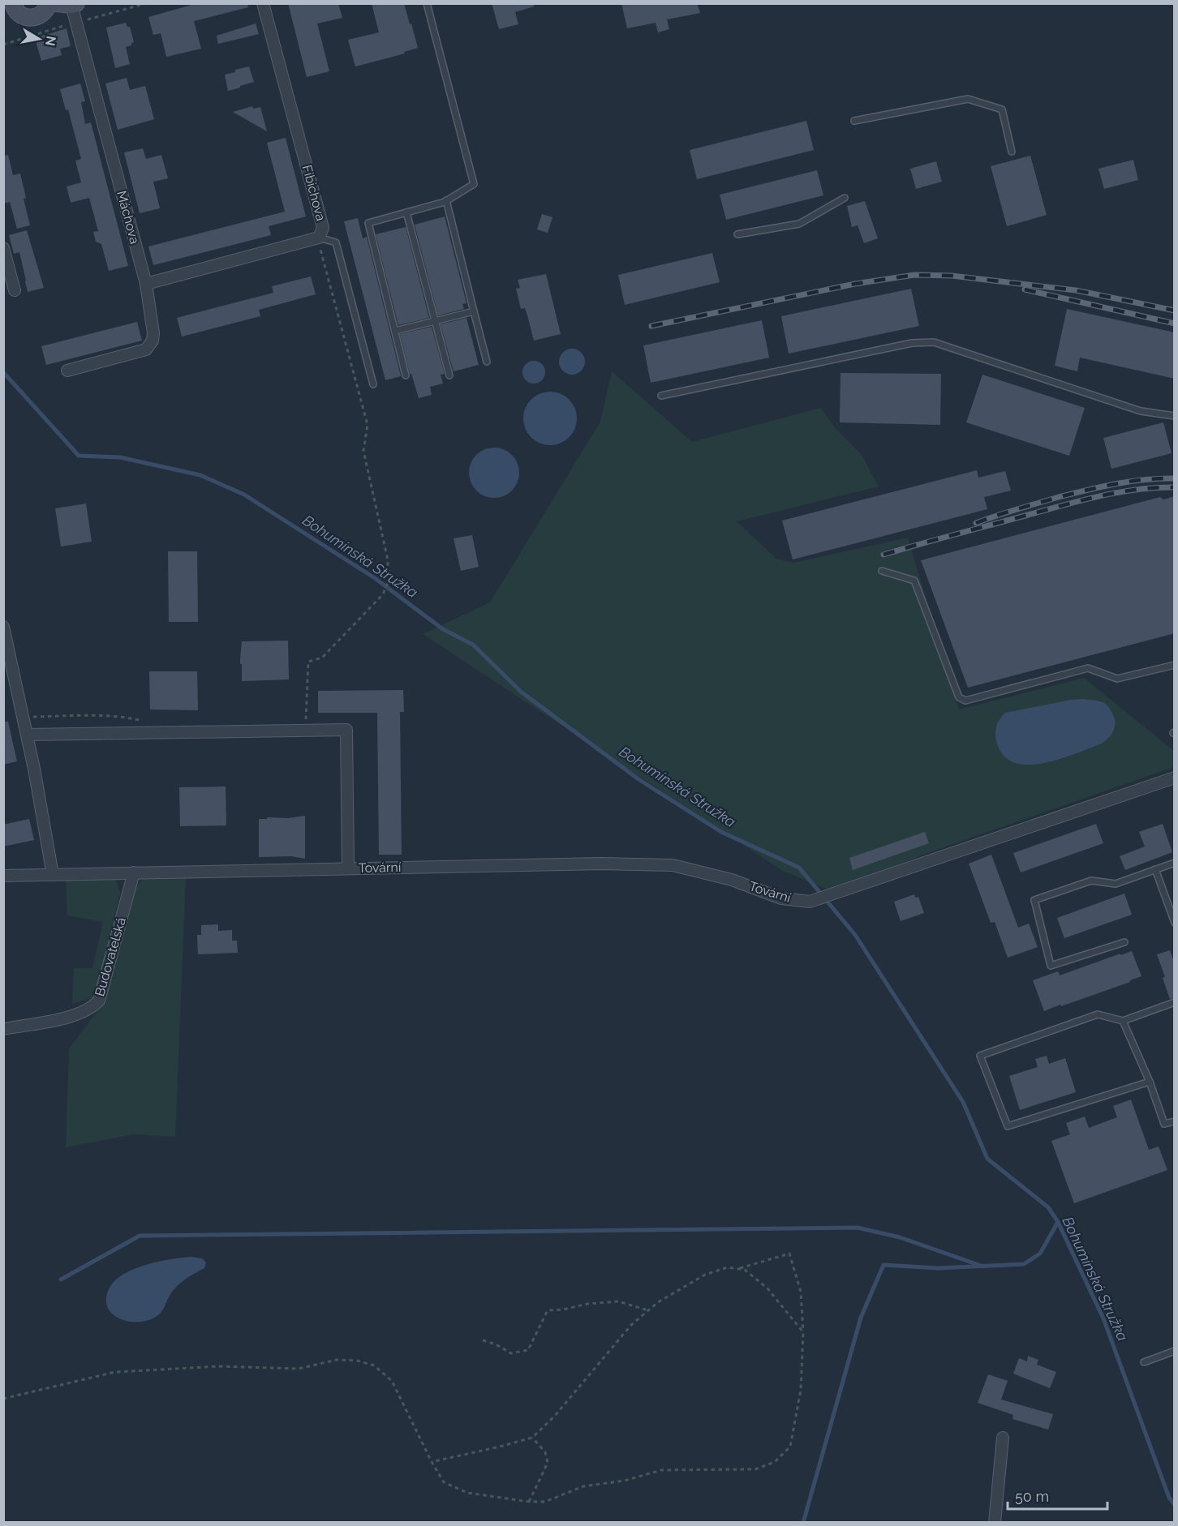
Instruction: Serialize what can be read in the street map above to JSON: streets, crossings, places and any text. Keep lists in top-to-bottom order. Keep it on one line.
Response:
{"streets":{"street":["Fibichova","Máchova","Tovární","Budovatelská"]},"crossings":[["Fibichova","Máchova"],["Tovární","Budovatelská"]],"water":["Bohumínská Stružka"],"scale_bar":"50 m","north":"right"}
